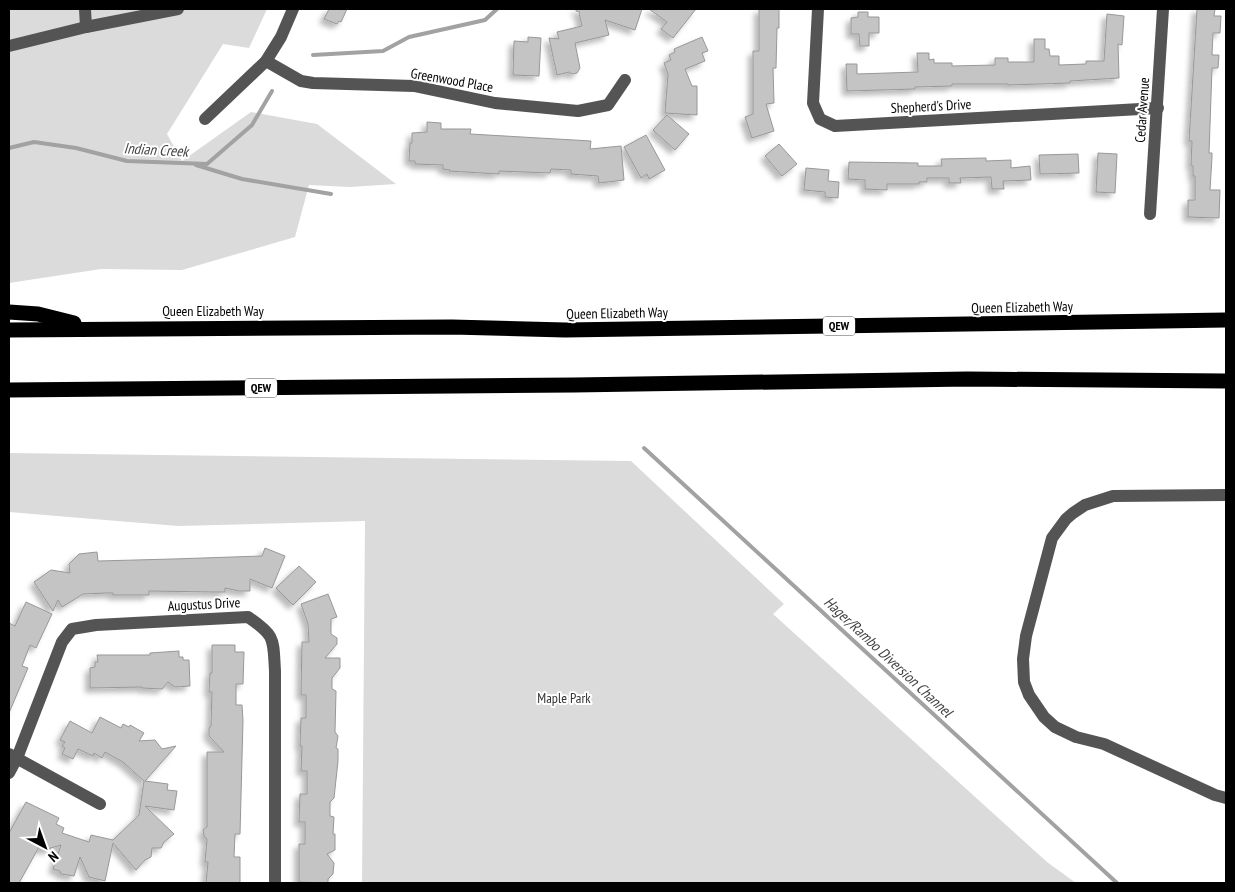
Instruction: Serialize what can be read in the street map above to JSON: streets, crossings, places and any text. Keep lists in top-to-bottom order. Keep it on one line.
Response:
{"streets":{"highway":["Queen Elizabeth Way","QEW"],"street":["Greenwood Place","Shepherd's Drive","Cedar Avenue","Augustus Drive"]},"crossings":[["Shepherd's Drive","Cedar Avenue"]],"water":["Indian Creek","Hager/Rambo Diversion Channel"],"parks":["Maple Park"],"north":"bottom right"}
